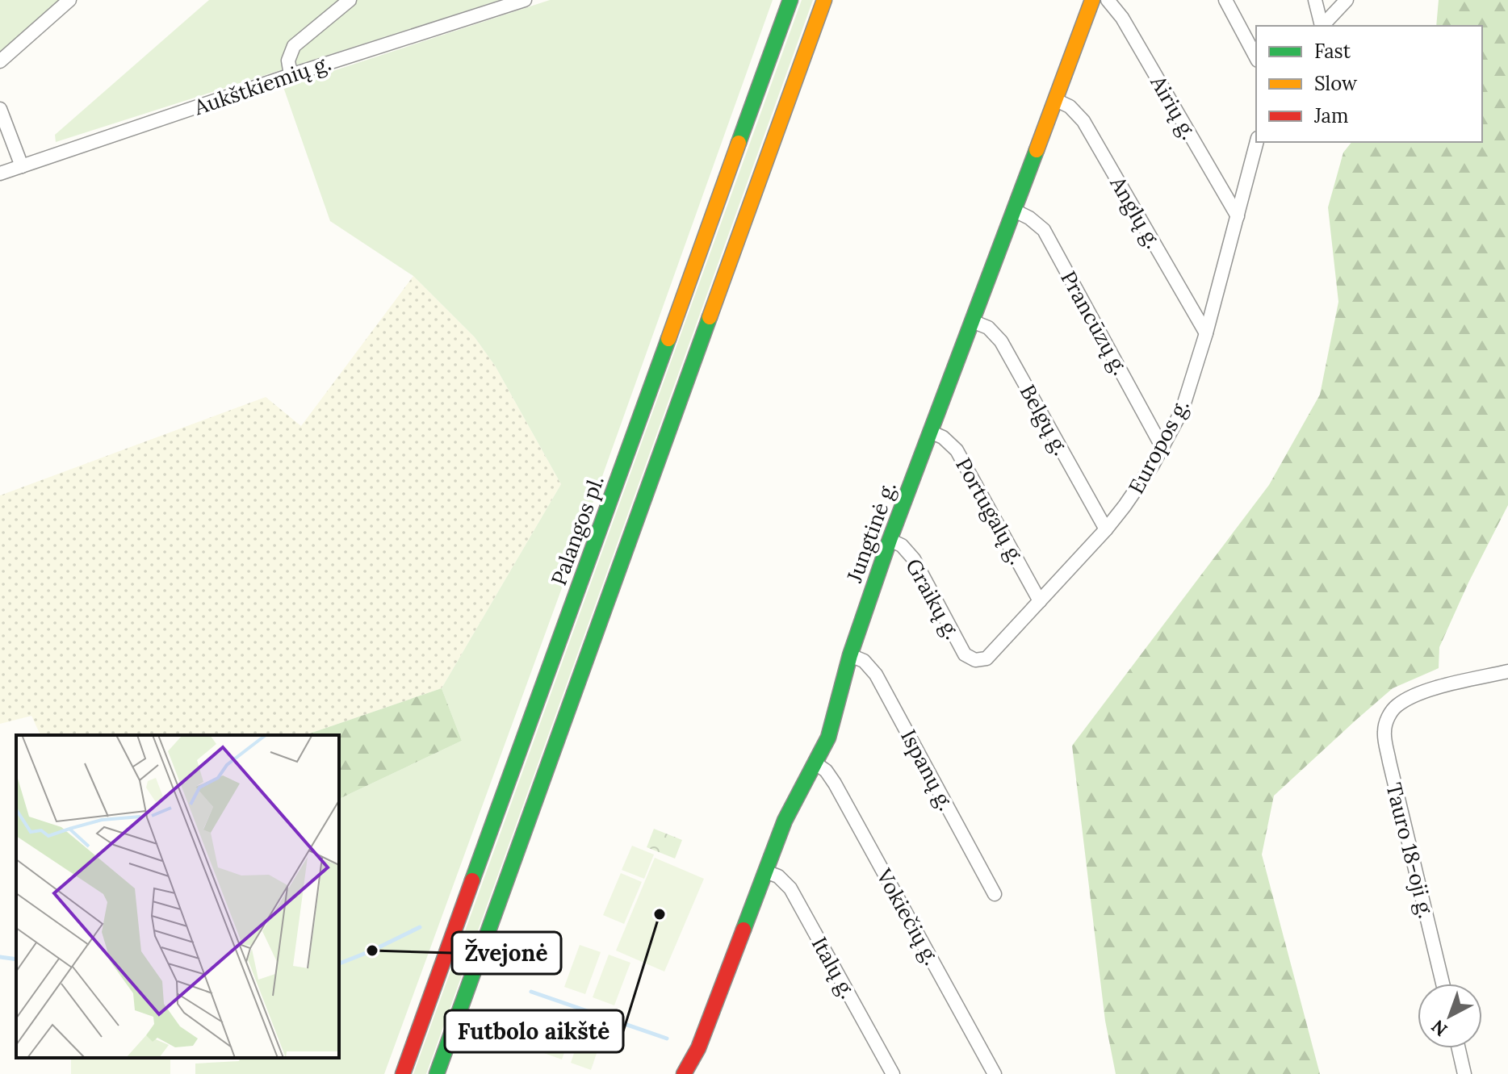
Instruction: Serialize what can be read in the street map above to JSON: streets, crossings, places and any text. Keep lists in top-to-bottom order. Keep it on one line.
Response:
{"streets":{"main road":["Palangos pl.","Jungtinė g."],"street":["Aukštkiemių g.","Airių g.","Anglų g.","Prancūzų g.","Belgų g.","Europos g.","Portugalų g.","Graikų g.","Ispanų g.","Tauro 18-oji g.","Vokiečių g.","Italų g."]},"crossings":[["Airių g.","Europos g."],["Anglų g.","Europos g."],["Anglų g.","Jungtinė g."],["Prancūzų g.","Europos g."],["Prancūzų g.","Jungtinė g."],["Belgų g.","Europos g."],["Belgų g.","Jungtinė g."],["Europos g.","Portugalų g."],["Europos g.","Graikų g."],["Portugalų g.","Jungtinė g."],["Jungtinė g.","Graikų g."],["Jungtinė g.","Ispanų g."],["Jungtinė g.","Vokiečių g."],["Jungtinė g.","Italų g."]],"places":["Futbolo aikštė","Žvejonė"],"legend":["Fast","Slow","Jam"],"north":"bottom left"}
